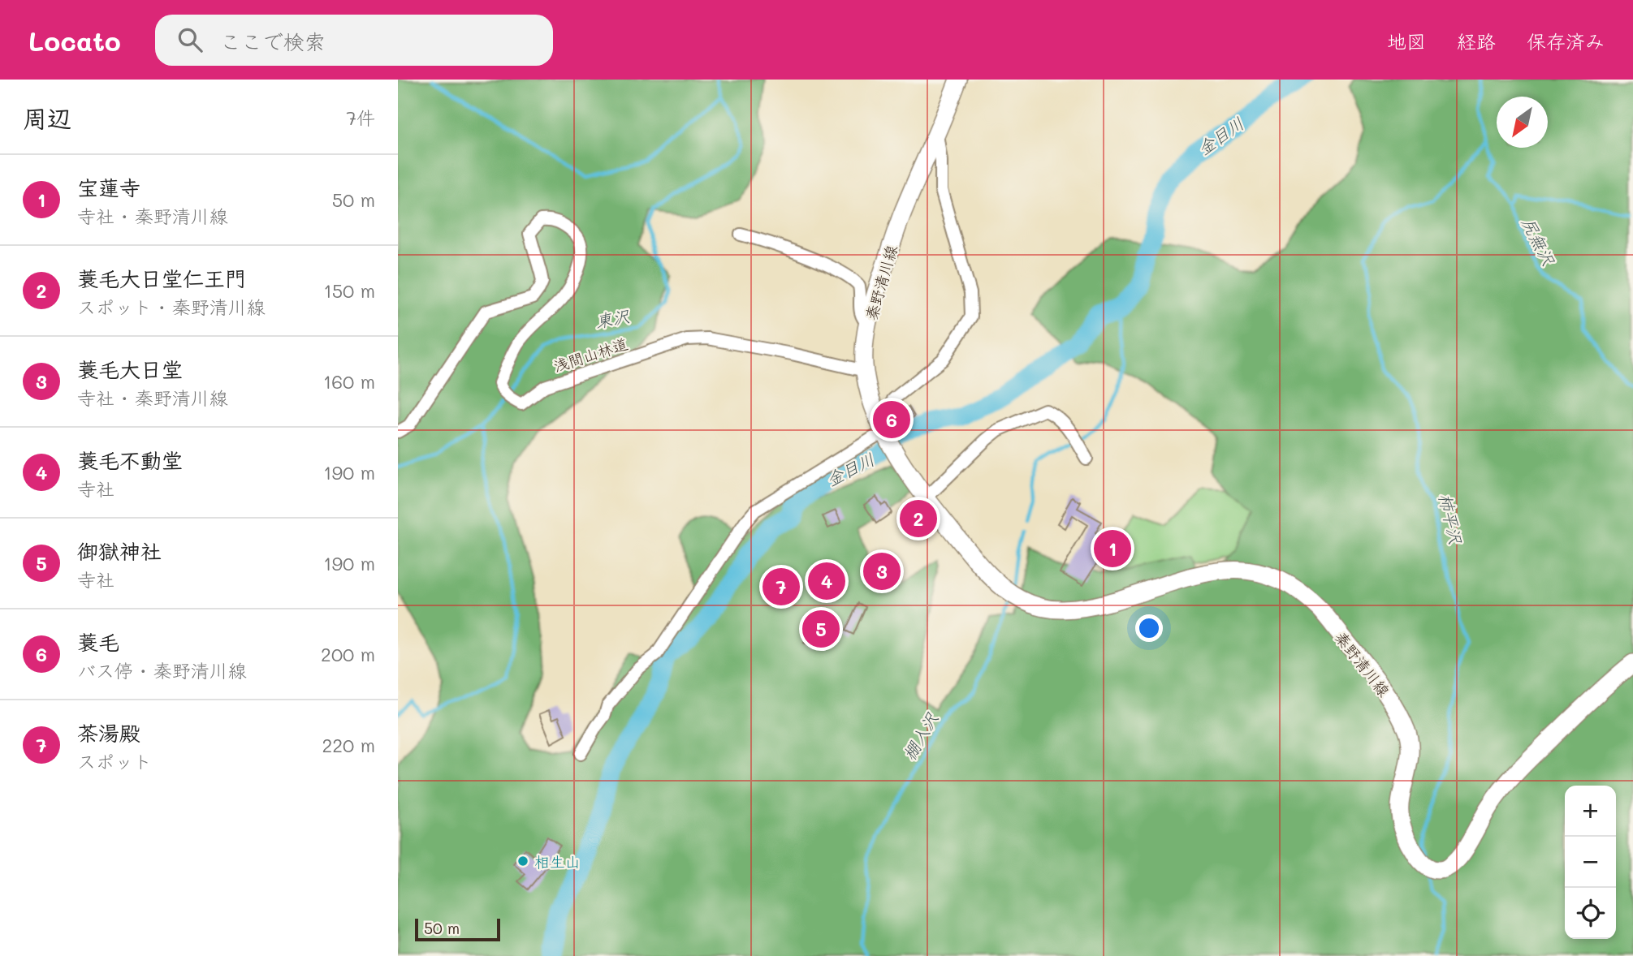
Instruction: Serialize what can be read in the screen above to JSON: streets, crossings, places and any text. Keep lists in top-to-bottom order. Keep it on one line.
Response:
{"streets":{"main road":["秦野清川線"],"street":["浅間山林道"]},"crossings":[["秦野清川線","浅間山林道"]],"water":["金目川","尻無沢","東沢","柿平沢","棚入沢"],"places":["相生山"],"scale_bar":"50 m","north":"bottom left","page":{"header":"Locato","search":"ここで検索","nav":["地図","経路","保存済み"],"heading":["周辺","7件"],"list":[{"mark":"1","name":"宝蓮寺","note":"寺社 · 秦野清川線","value":"50 m"},{"mark":"2","name":"蓑毛大日堂仁王門","note":"スポット · 秦野清川線","value":"150 m"},{"mark":"3","name":"蓑毛大日堂","note":"寺社 · 秦野清川線","value":"160 m"},{"mark":"4","name":"蓑毛不動堂","note":"寺社","value":"190 m"},{"mark":"5","name":"御獄神社","note":"寺社","value":"190 m"},{"mark":"6","name":"蓑毛","note":"バス停 · 秦野清川線","value":"200 m"},{"mark":"7","name":"茶湯殿","note":"スポット","value":"220 m"}],"pins":["6","2","1","3","4","7","5"],"map_buttons":["+","−"],"scale":"50 m"}}
